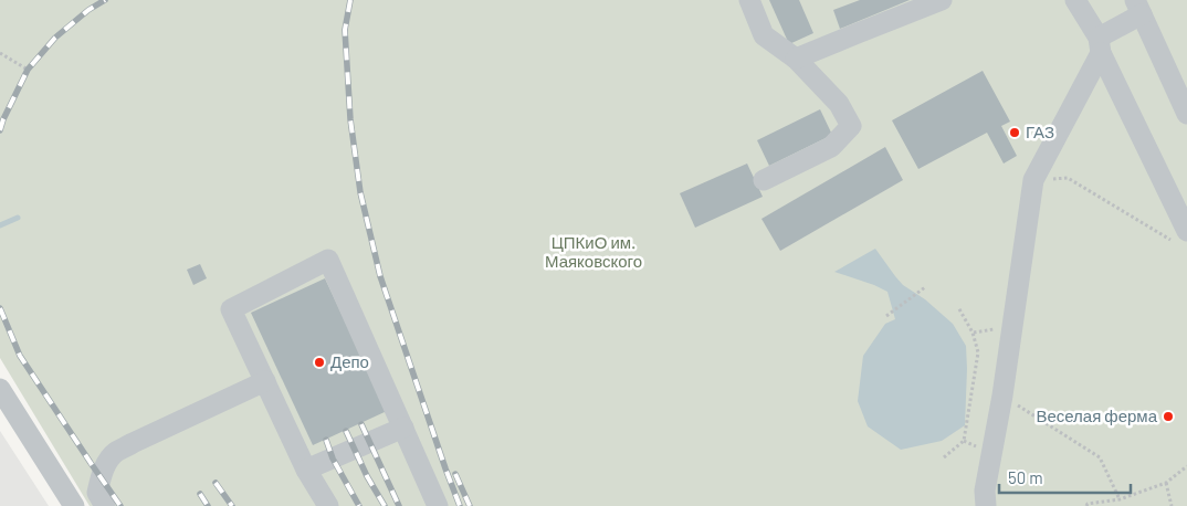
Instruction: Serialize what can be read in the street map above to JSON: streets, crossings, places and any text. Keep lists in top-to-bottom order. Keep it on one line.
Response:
{"parks":["ЦПКиО им. Маяковского"],"places":["ГАЗ","Депо","Веселая ферма"],"scale_bar":"50 m"}
